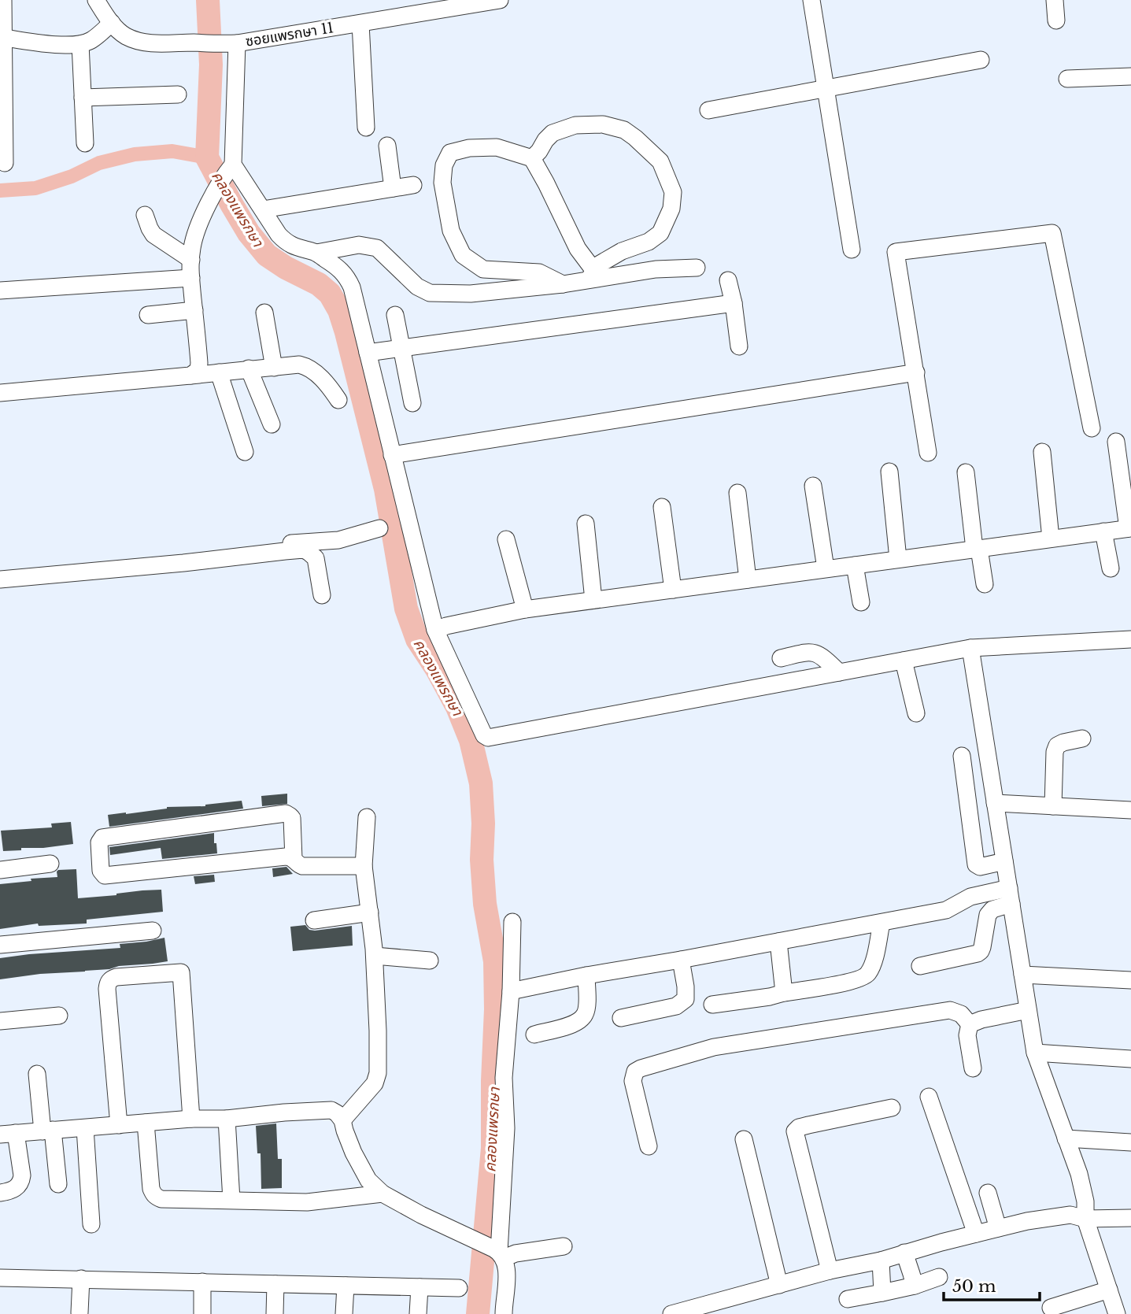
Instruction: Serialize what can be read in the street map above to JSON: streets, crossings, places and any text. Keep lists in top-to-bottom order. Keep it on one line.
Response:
{"streets":{"street":["ซอยแพรกษา 11"]},"water":["คลองแพรกษา"],"scale_bar":"50 m"}
